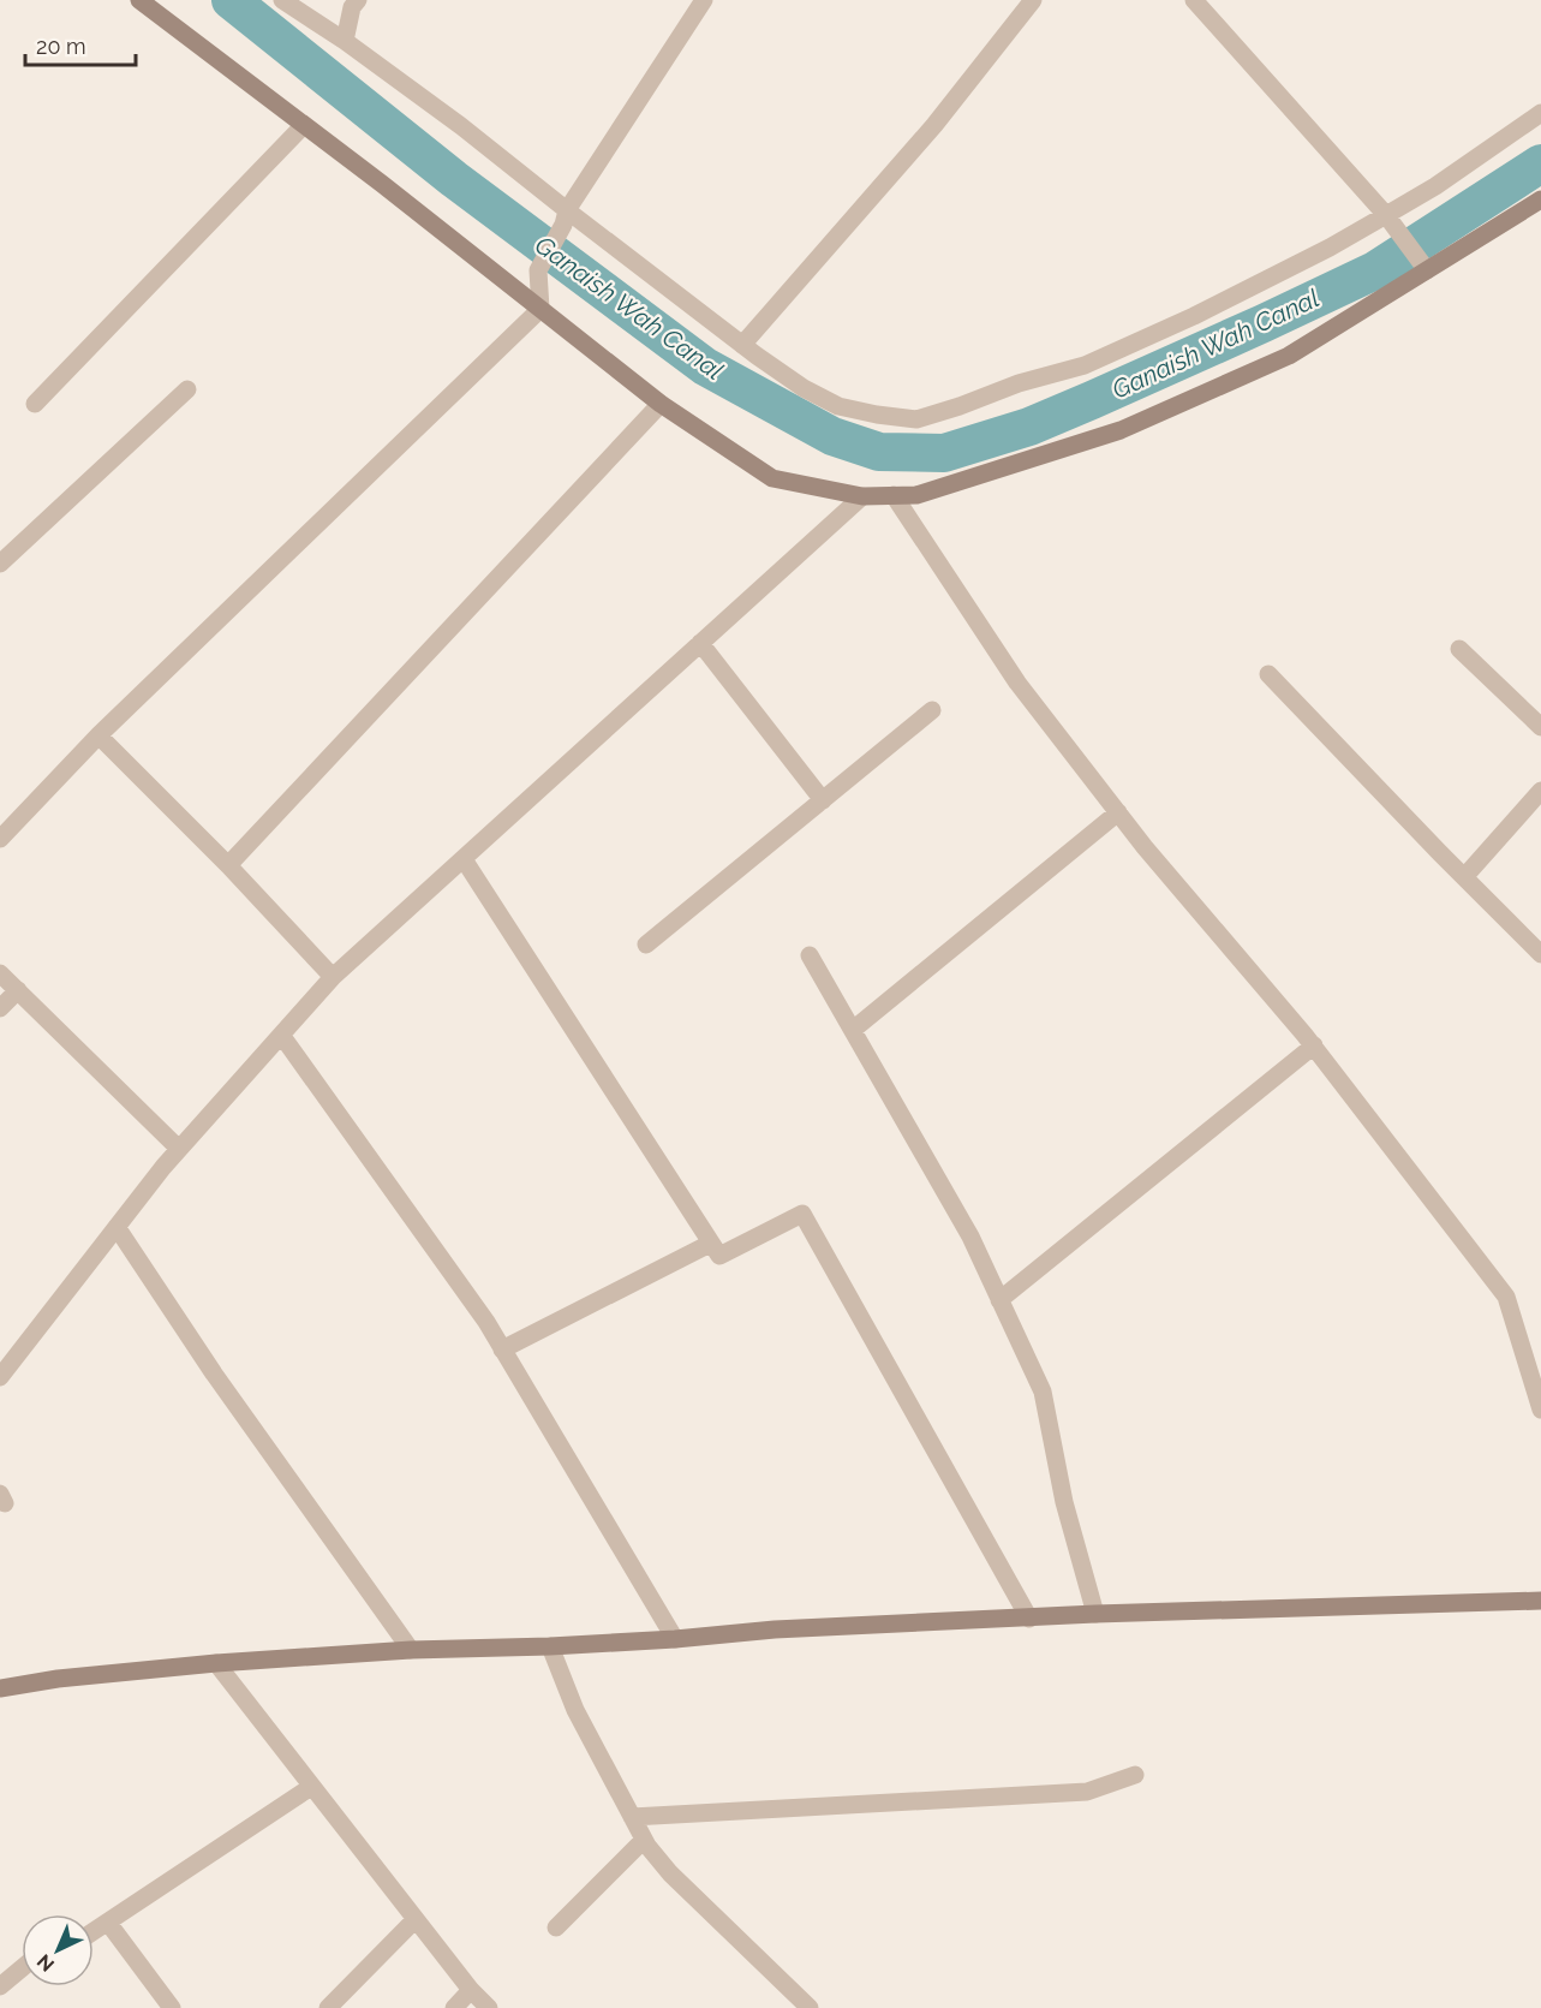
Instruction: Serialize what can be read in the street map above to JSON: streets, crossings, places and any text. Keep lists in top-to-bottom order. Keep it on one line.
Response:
{"water":["Ganaish Wah Canal"],"scale_bar":"20 m","north":"bottom left"}
